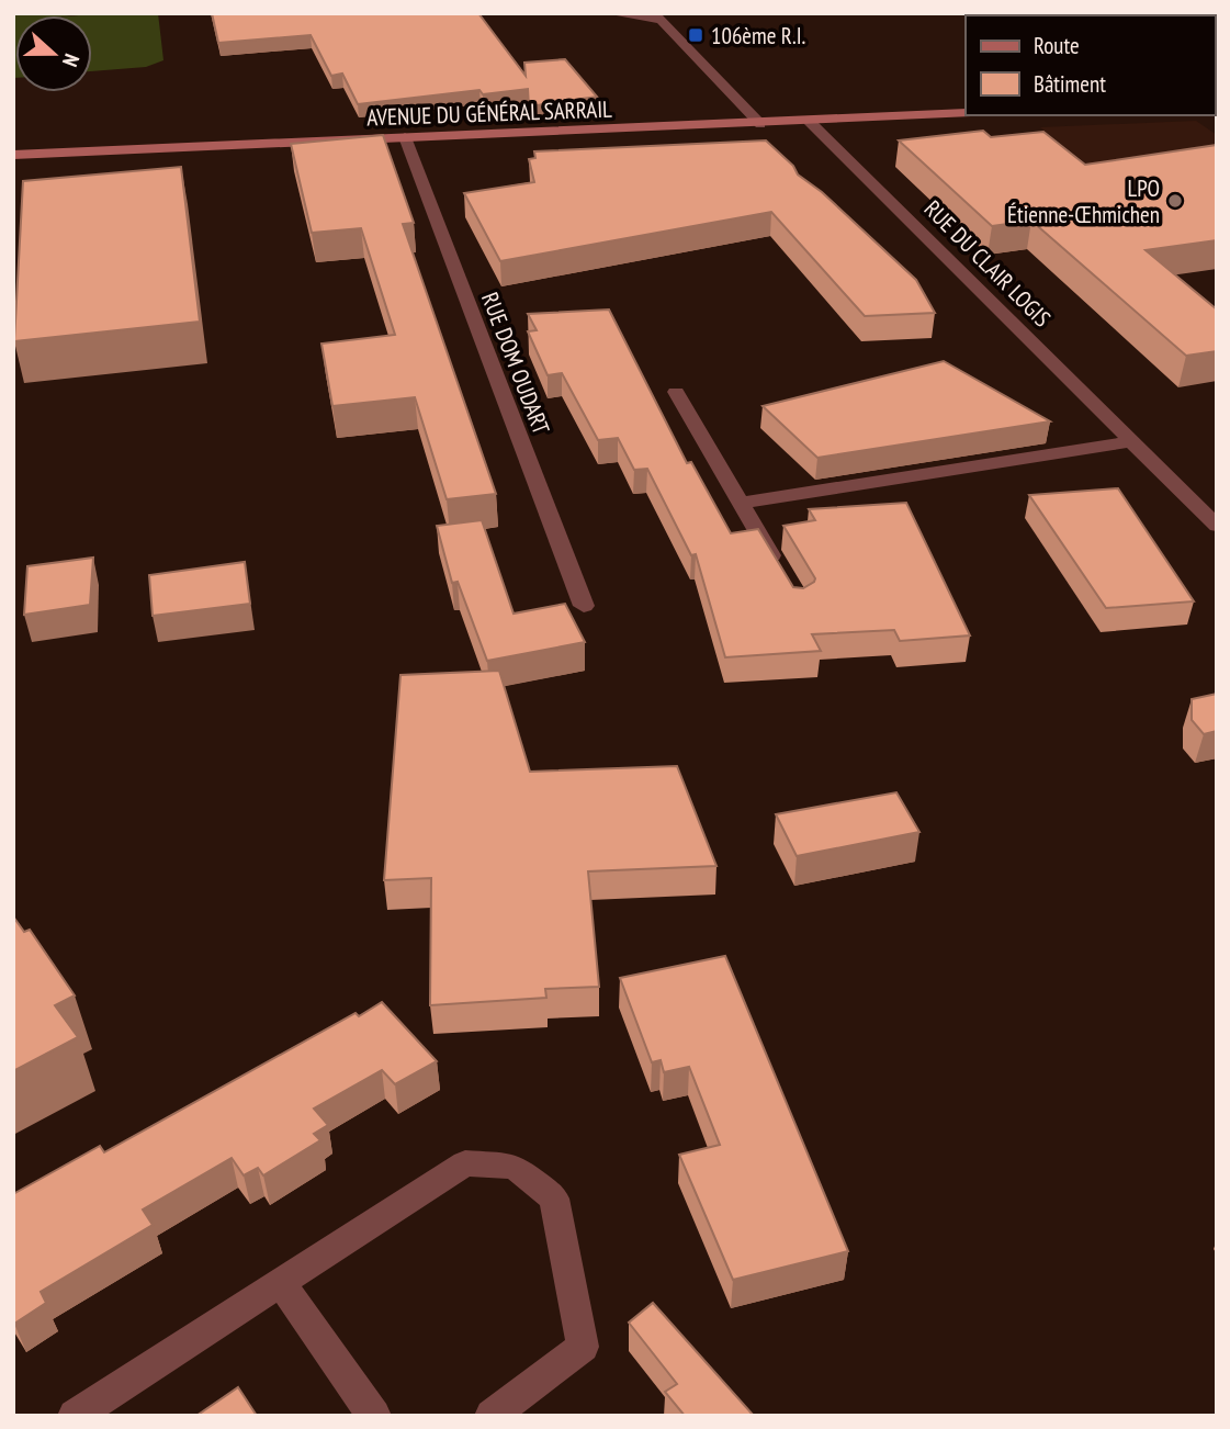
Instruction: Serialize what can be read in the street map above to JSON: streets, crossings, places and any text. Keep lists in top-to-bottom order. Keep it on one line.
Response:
{"streets":{"main road":["AVENUE DU GÉNÉRAL SARRAIL"],"street":["RUE DU CLAIR LOGIS","RUE DOM OUDART"]},"crossings":[["AVENUE DU GÉNÉRAL SARRAIL","RUE DU CLAIR LOGIS"],["AVENUE DU GÉNÉRAL SARRAIL","RUE DOM OUDART"]],"places":{"transit":["106ème R.I."],"other":["LPO Étienne-Œhmichen"]},"legend":["Route","Bâtiment"],"north":"right"}
